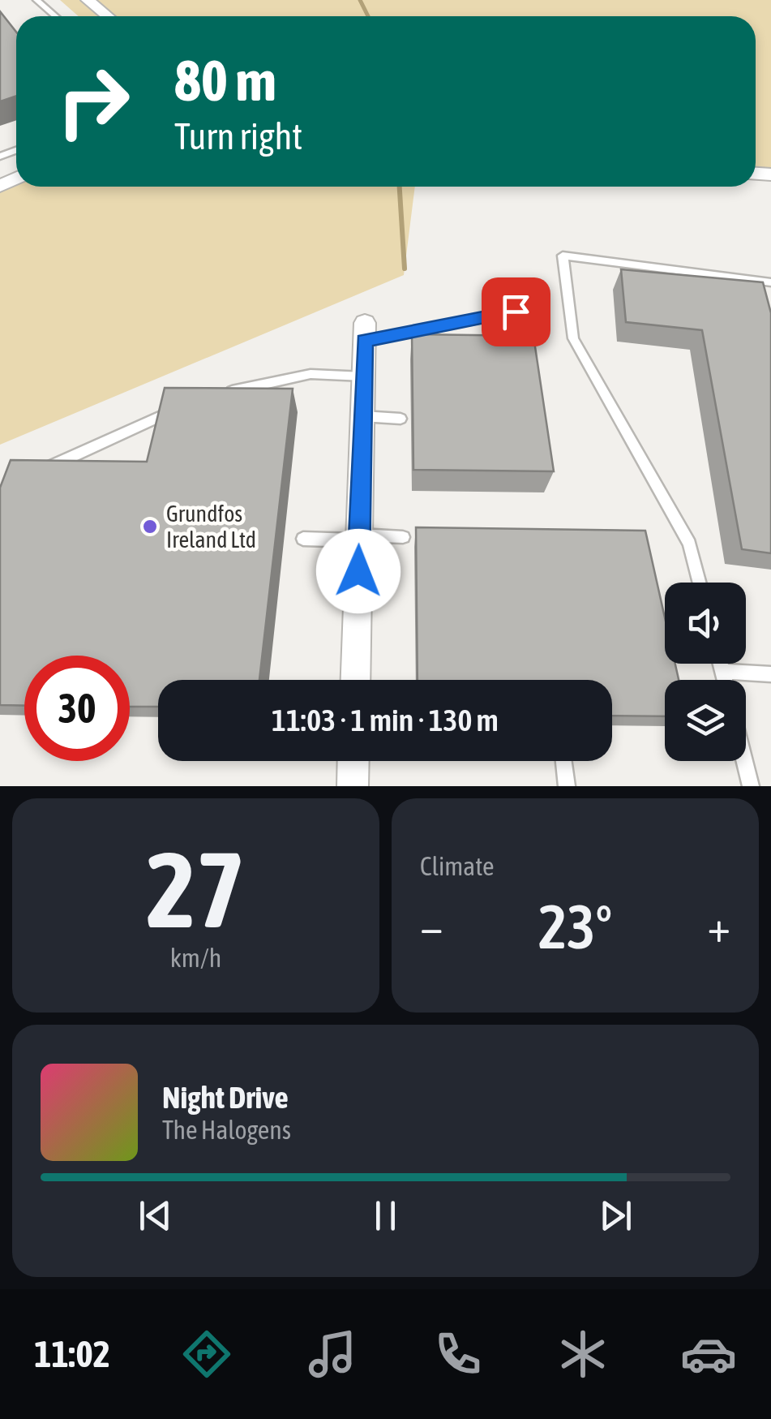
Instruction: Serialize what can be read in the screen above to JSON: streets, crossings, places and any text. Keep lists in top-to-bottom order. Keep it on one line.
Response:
{"places":["Grundfos Ireland Ltd"],"page":{"turn":["80 m","Turn right"],"limit":"30","trip":"11:03 · 1 min · 130 m","tile":[["27","km/h"],"Climate"],"heat":["−","23°","+"],"song":["Night Drive","The Halogens"],"tabs":"11:02"}}
